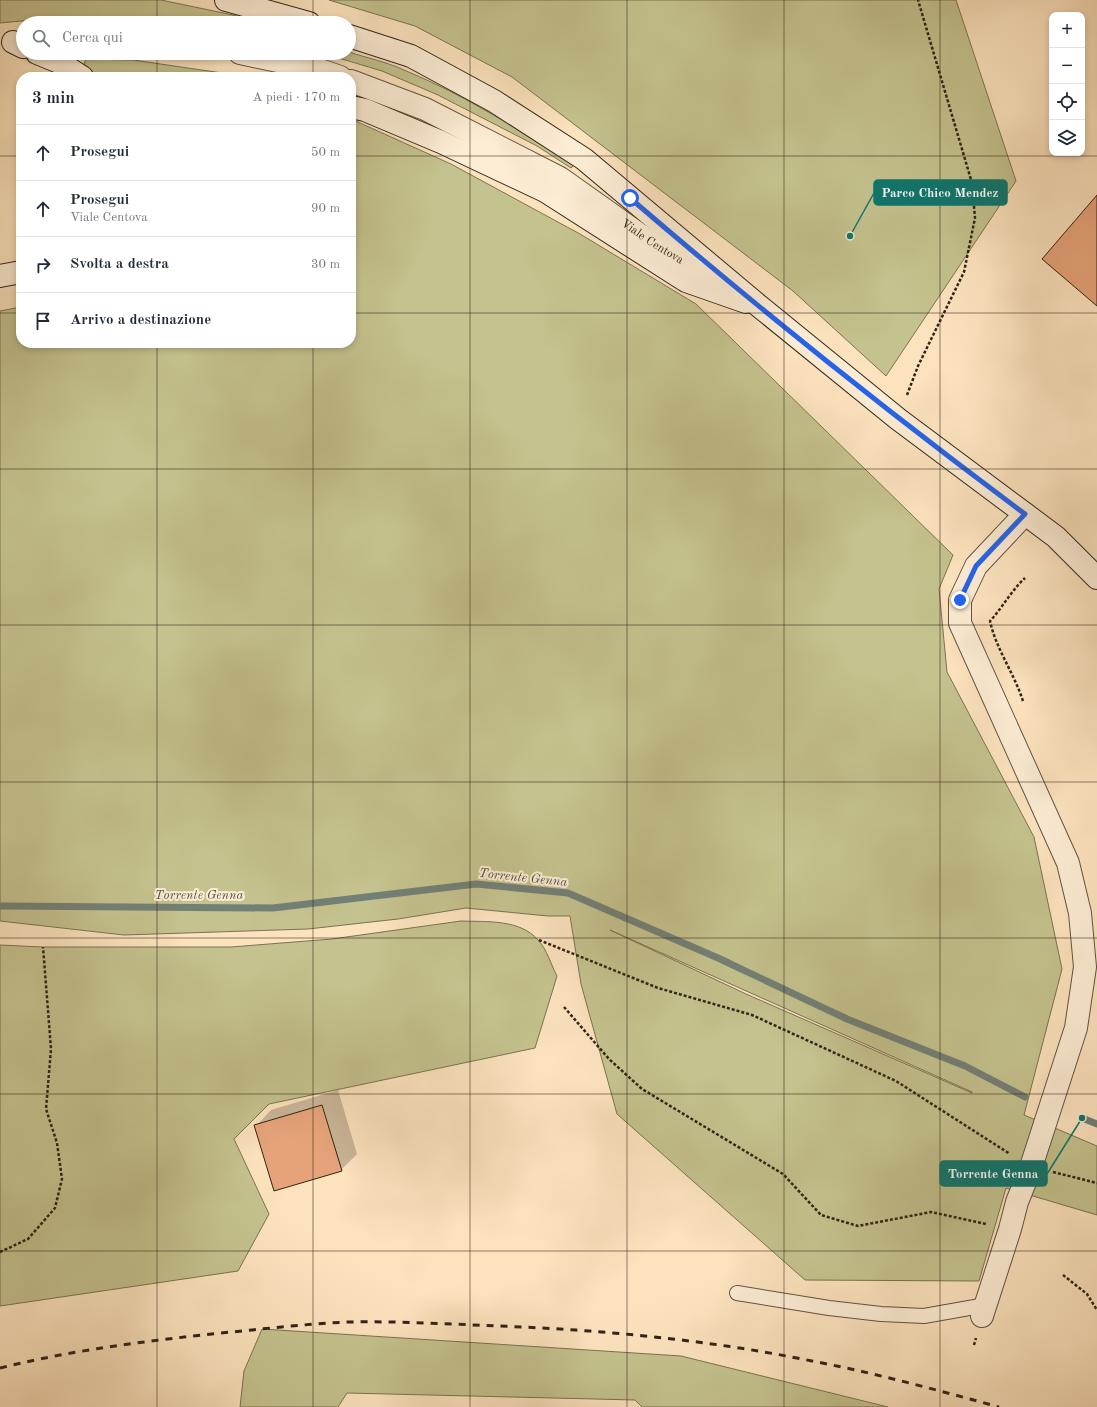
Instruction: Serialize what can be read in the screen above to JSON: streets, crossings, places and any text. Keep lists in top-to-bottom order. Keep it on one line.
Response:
{"streets":{"main road":["Viale Centova"]},"water":["Torrente Genna"],"places":["Parco Chico Mendez","Torrente Genna"],"page":{"map_buttons":["+","−"],"search":"Cerca qui","heading":["3 min","A piedi · 170 m"],"list":[["Prosegui","50 m"],["Prosegui","Viale Centova","90 m"],["Svolta a destra","30 m"],"Arrivo a destinazione"]}}
